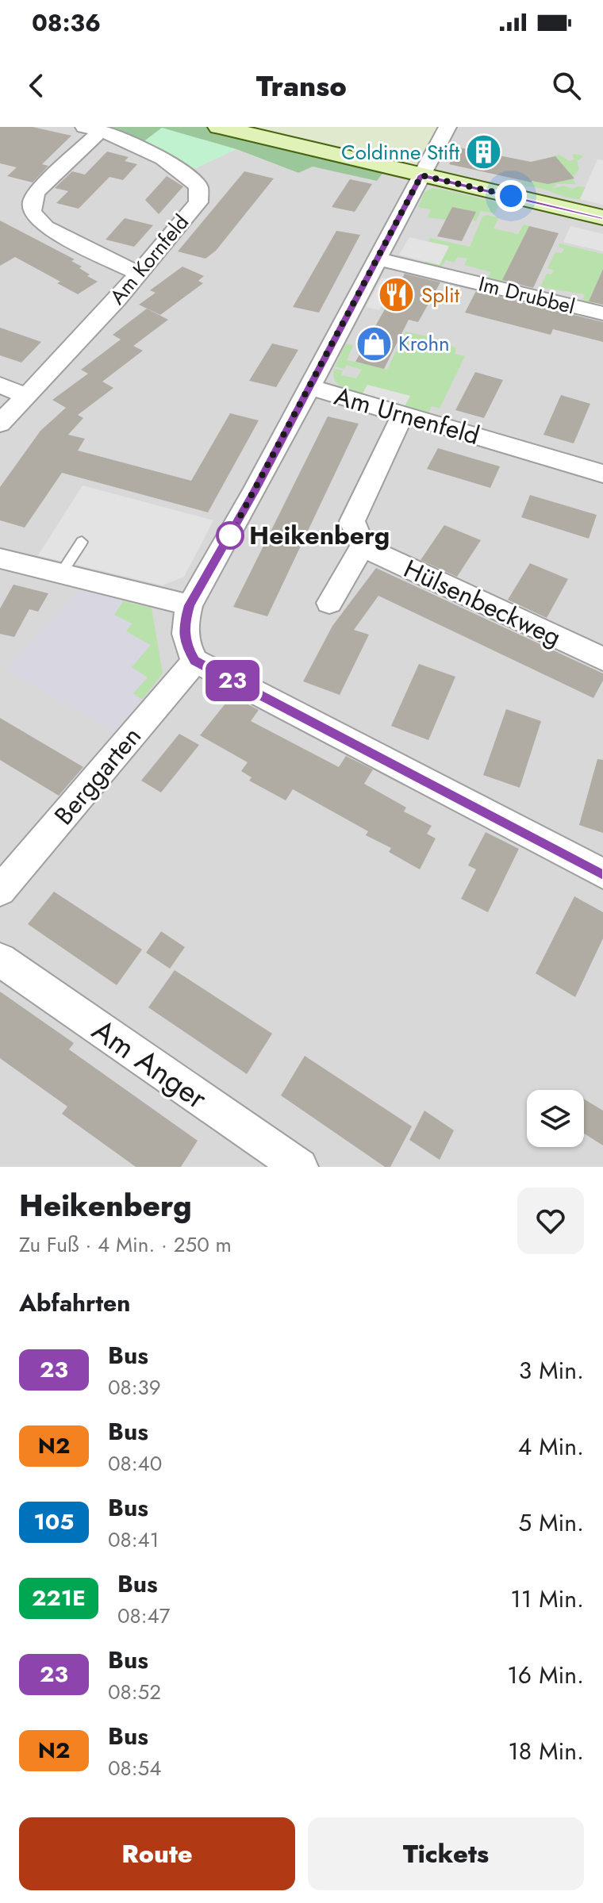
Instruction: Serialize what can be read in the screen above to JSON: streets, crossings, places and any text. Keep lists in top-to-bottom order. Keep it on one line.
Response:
{"streets":{"street":["Am Kornfeld","Im Drubbel","Am Urnenfeld","Hülsenbeckweg","Berggarten","Am Anger"]},"places":{"building":["Coldinne Stift"],"restaurant":["Split"],"shop":["Krohn"],"other":["Heikenberg"]},"lines":["bus line 23"],"page":{"status":"08:36","header":"Transo","on_map":"23","heading":[["Heikenberg","Zu Fuß · 4 Min. · 250 m"],"Abfahrten"],"list":[{"mark":"23","name":"Bus","note":"08:39","value":"3 Min."},{"mark":"N2","name":"Bus","note":"08:40","value":"4 Min."},{"mark":"105","name":"Bus","note":"08:41","value":"5 Min."},{"mark":"221E","name":"Bus","note":"08:47","value":"11 Min."},{"mark":"23","name":"Bus","note":"08:52","value":"16 Min."},{"mark":"N2","name":"Bus","note":"08:54","value":"18 Min."}],"buttons":["Route","Tickets"]}}
